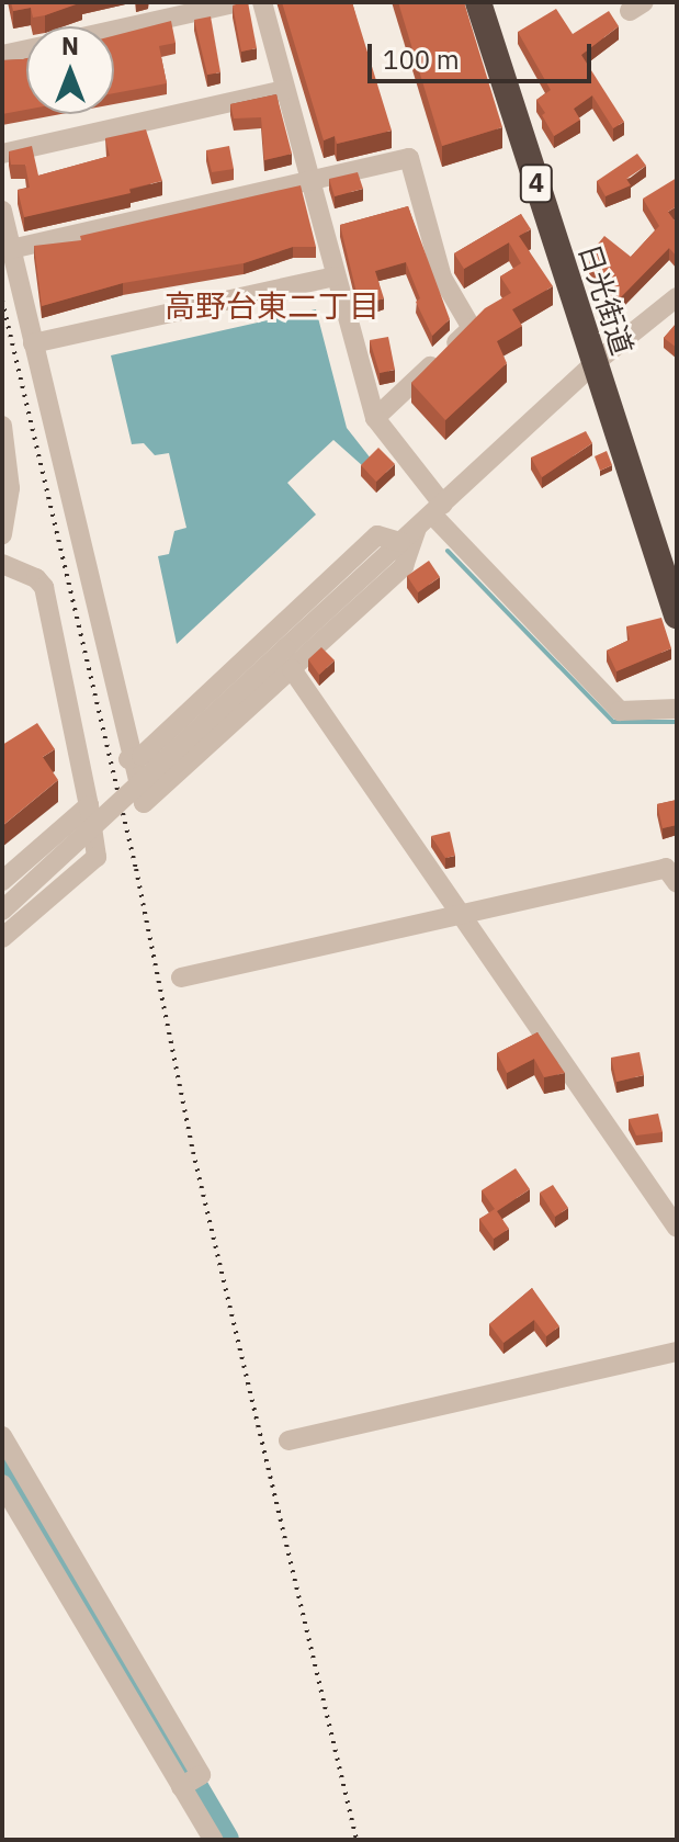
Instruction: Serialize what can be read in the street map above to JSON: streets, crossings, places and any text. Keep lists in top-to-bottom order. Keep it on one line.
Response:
{"streets":{"highway":["4","日光街道"]},"districts":["高野台東二丁目"],"scale_bar":"100 m","north":"top"}
